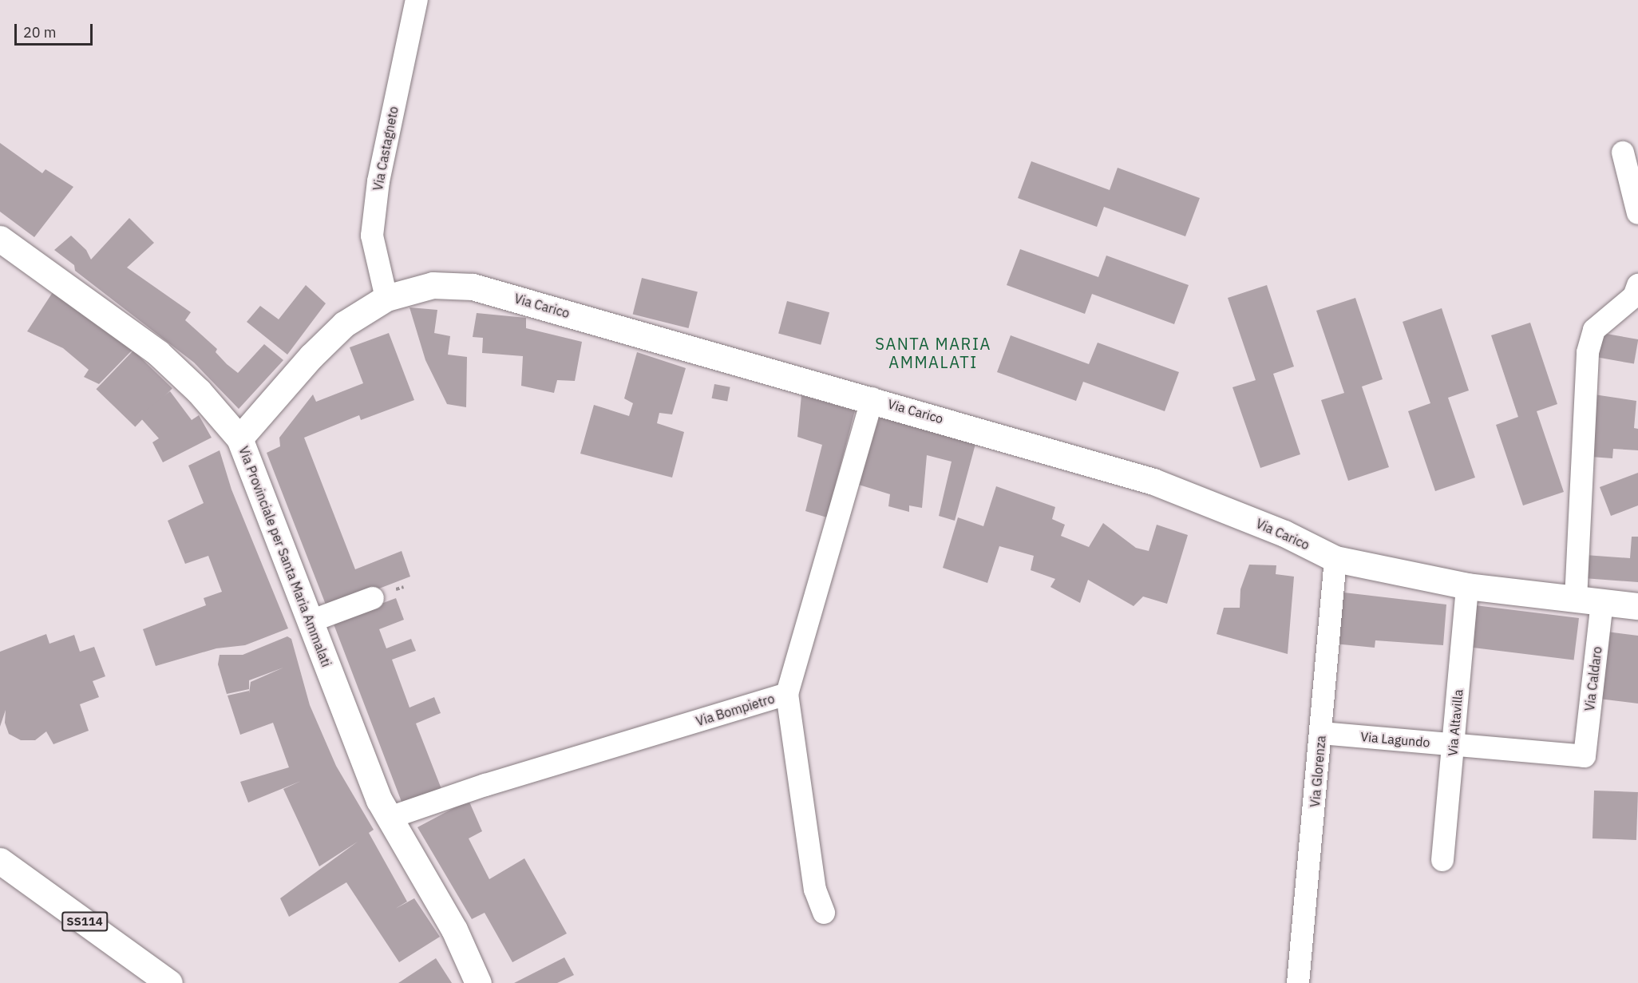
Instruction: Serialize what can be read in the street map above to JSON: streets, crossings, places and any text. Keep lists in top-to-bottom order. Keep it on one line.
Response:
{"streets":{"street":["Via Castagneto","Via Carico","Via Provinciale per Santa Maria Ammalati","Via Caldaro","Via Bompietro","Via Altavilla","Via Lagundo","Via Glorenza","SS114"]},"crossings":[["Via Castagneto","Via Carico"],["Via Carico","Via Provinciale per Santa Maria Ammalati"],["Via Carico","Via Caldaro"],["Via Carico","Via Bompietro"],["Via Carico","Via Altavilla"],["Via Carico","Via Glorenza"],["Via Provinciale per Santa Maria Ammalati","Via Bompietro"],["Via Caldaro","Via Lagundo"],["Via Altavilla","Via Lagundo"],["Via Lagundo","Via Glorenza"]],"districts":["SANTA MARIA AMMALATI"],"scale_bar":"20 m"}
